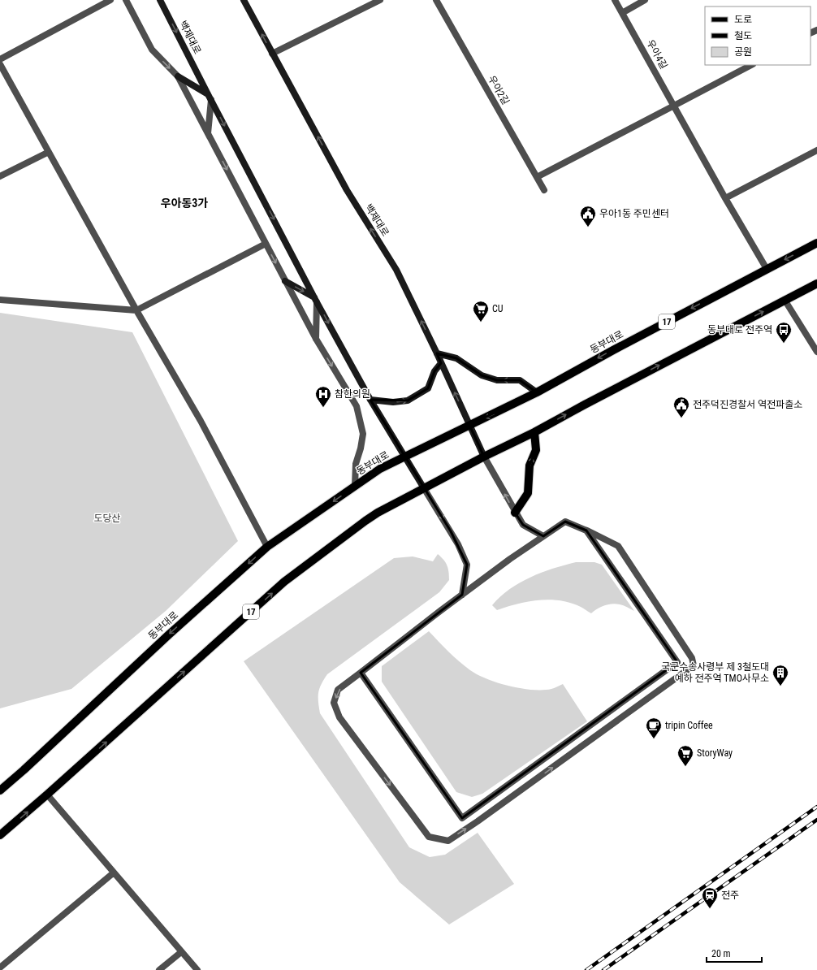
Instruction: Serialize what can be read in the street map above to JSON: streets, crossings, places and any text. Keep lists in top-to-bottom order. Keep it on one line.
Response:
{"streets":{"main road":["17","동부대로"],"street":["백제대로","우아4길","우아2길"]},"crossings":[["백제대로","17"],["백제대로","동부대로"],["우아4길","동부대로"]],"districts":["우아동3가"],"parks":["도당산"],"places":{"public building":["우아1동 주민센터","전주덕진경찰서 역전파출소"],"supermarket":["CU","StoryWay"],"bus stop":["동부대로 전주역"],"hospital":["참한의원"],"building":["국군수송사령부 제 3철도대 예하 전주역 TMO사무소"],"cafe":["tripin Coffee"],"station":["전주"]},"legend":["도로","철도","공원"],"scale_bar":"20 m"}
